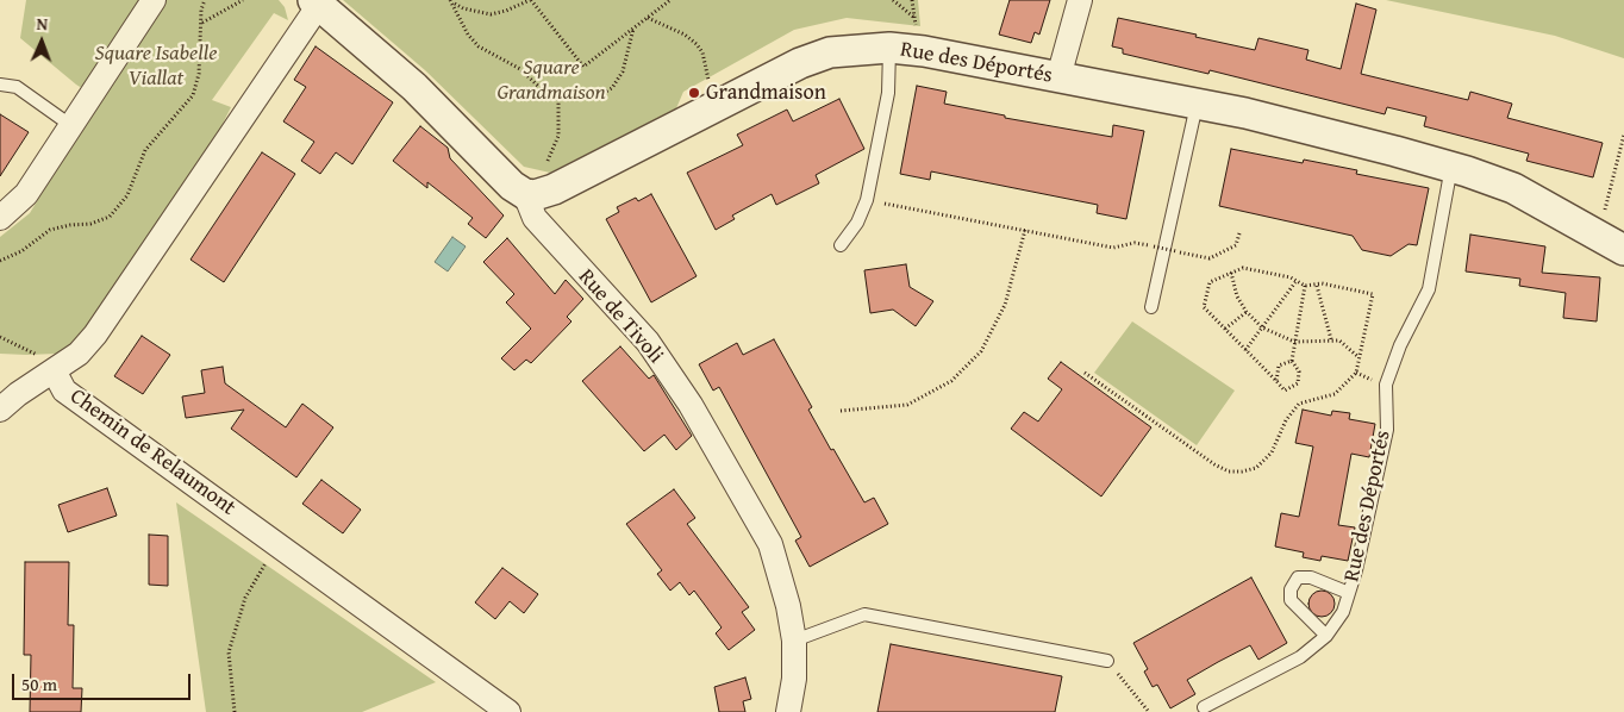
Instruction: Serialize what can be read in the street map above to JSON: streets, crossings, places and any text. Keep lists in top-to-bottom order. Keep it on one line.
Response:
{"streets":{"street":["Rue des Déportés","Rue de Tivoli","Chemin de Relaumont"]},"crossings":[["Rue des Déportés","Rue de Tivoli"],["Rue de Tivoli","Chemin de Relaumont"]],"parks":["Square Isabelle Viallat","Square Grandmaison"],"places":["Grandmaison"],"scale_bar":"50 m","north":"top"}
